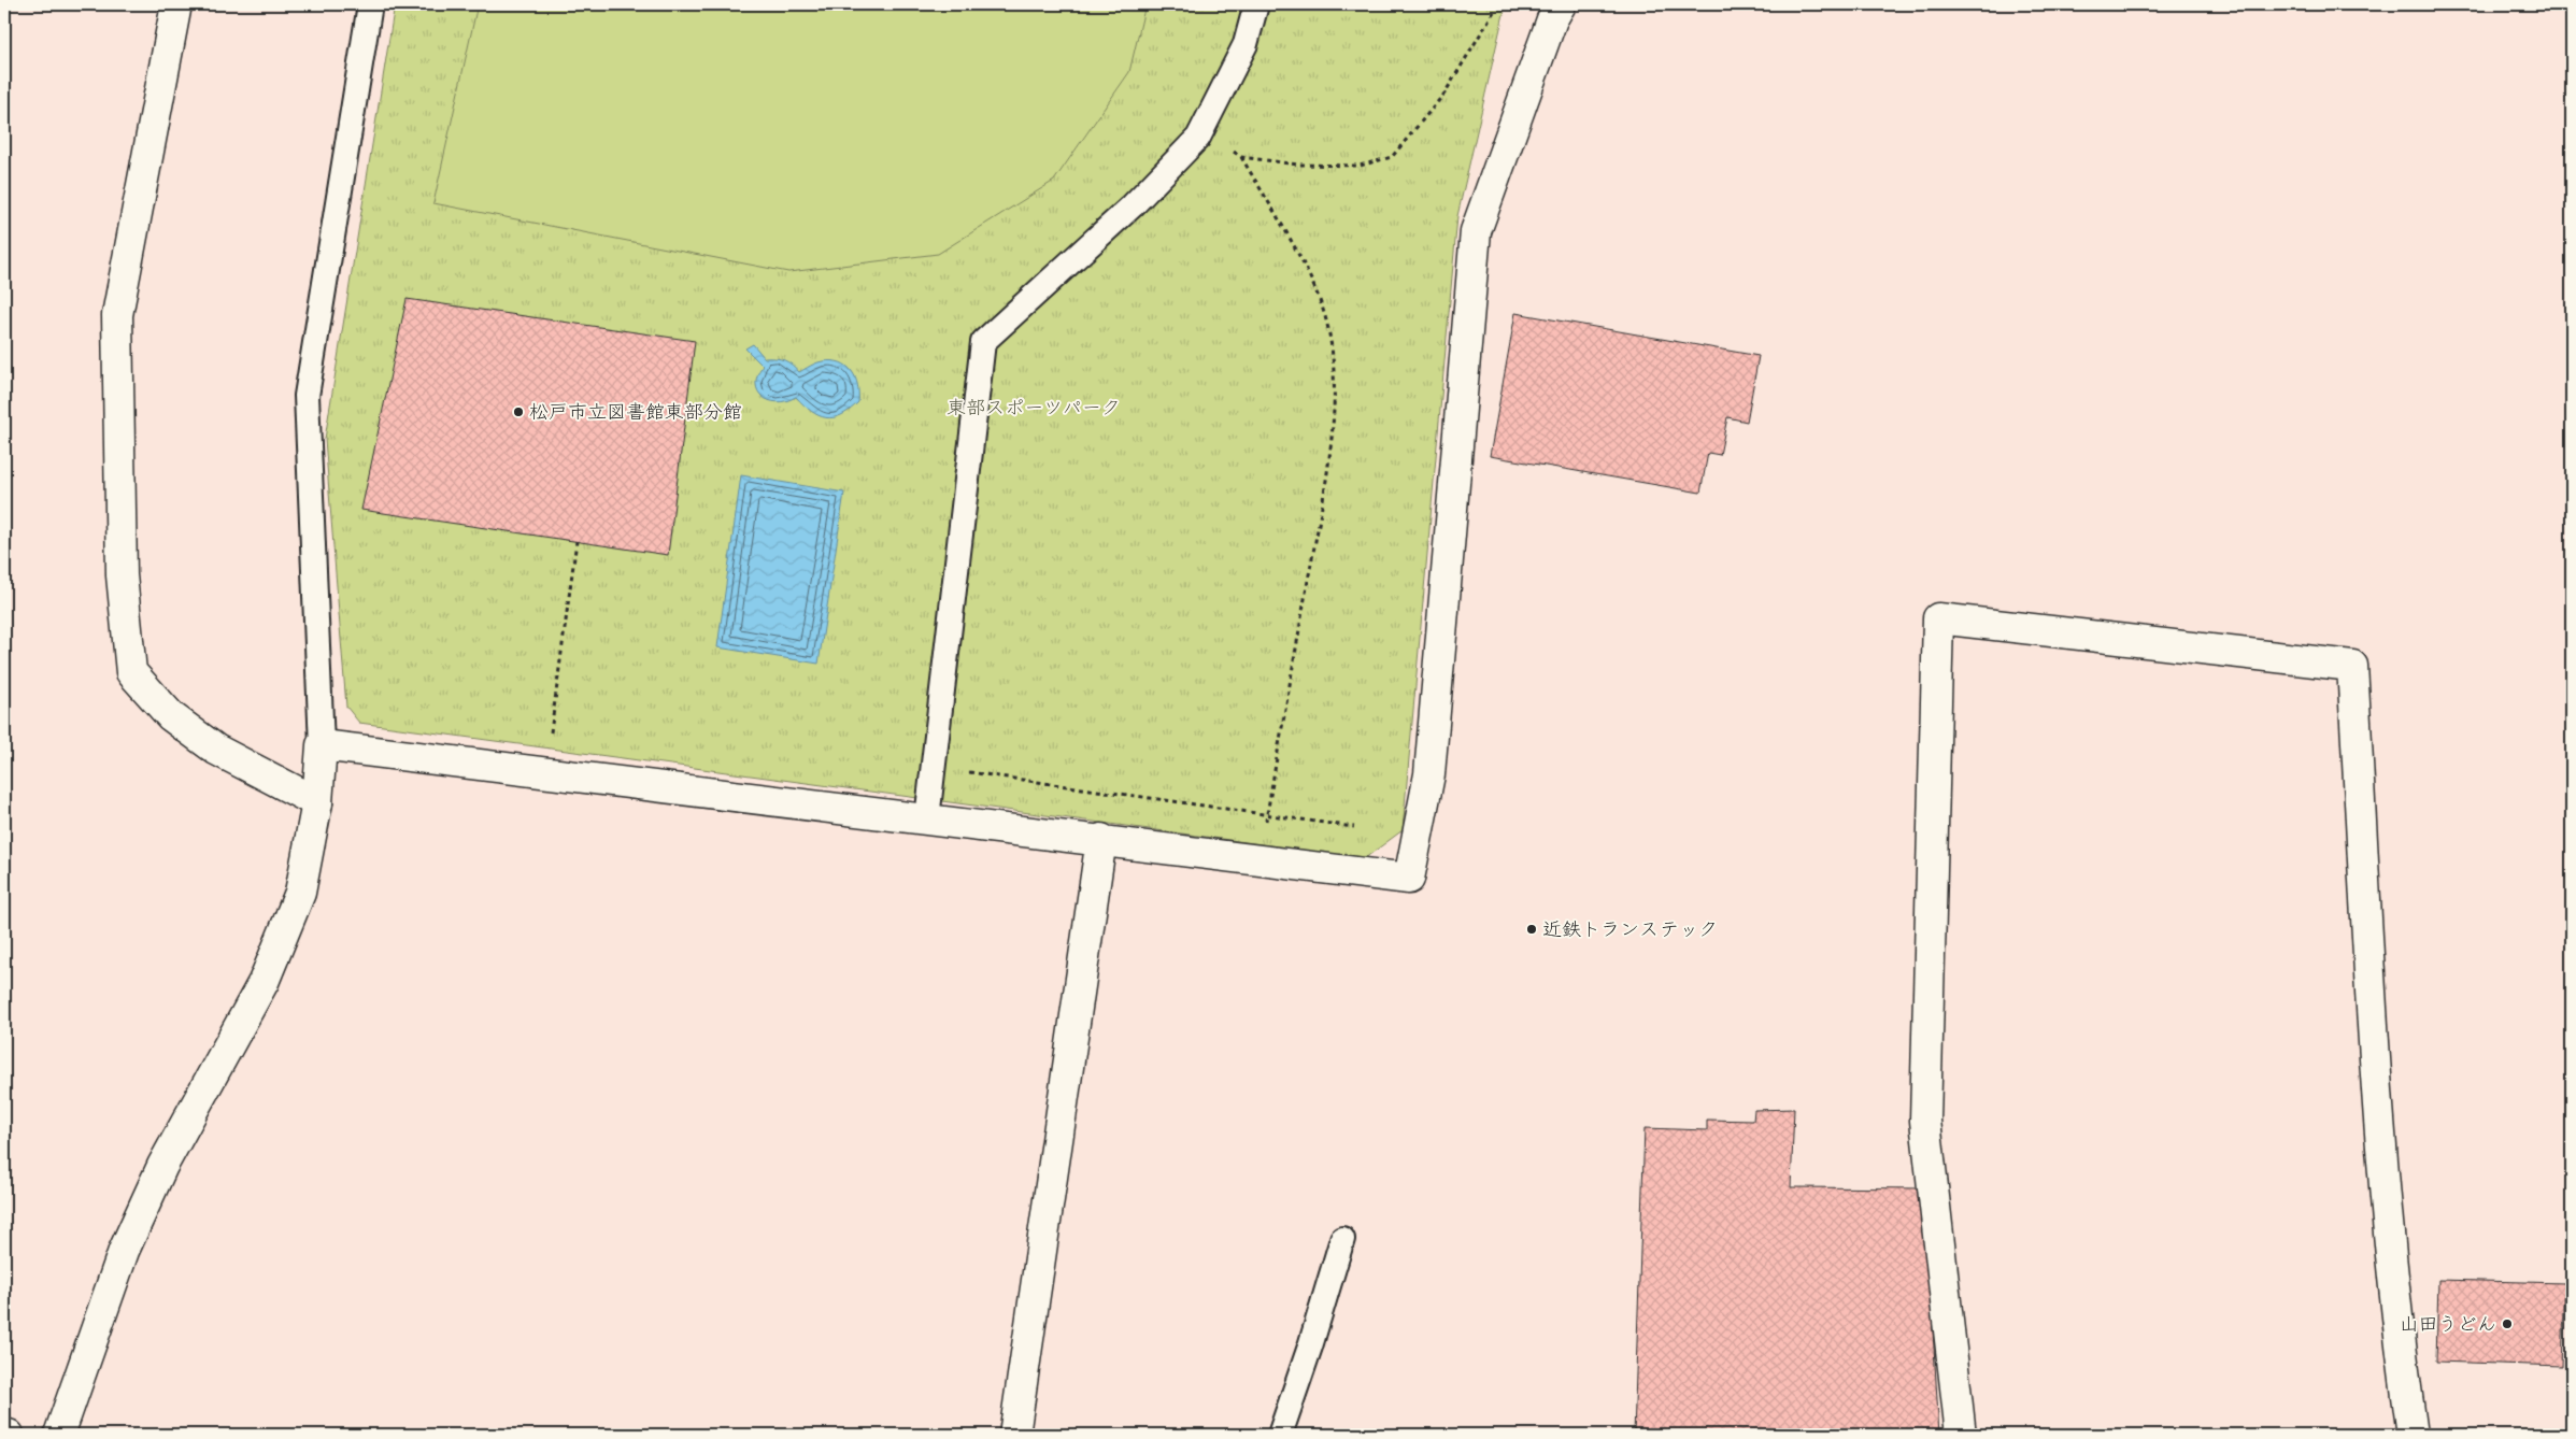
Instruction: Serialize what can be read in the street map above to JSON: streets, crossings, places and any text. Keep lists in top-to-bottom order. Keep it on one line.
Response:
{"parks":["東部スポーツパーク"],"places":["松戸市立図書館東部分館","近鉄トランステック","山田うどん"]}
